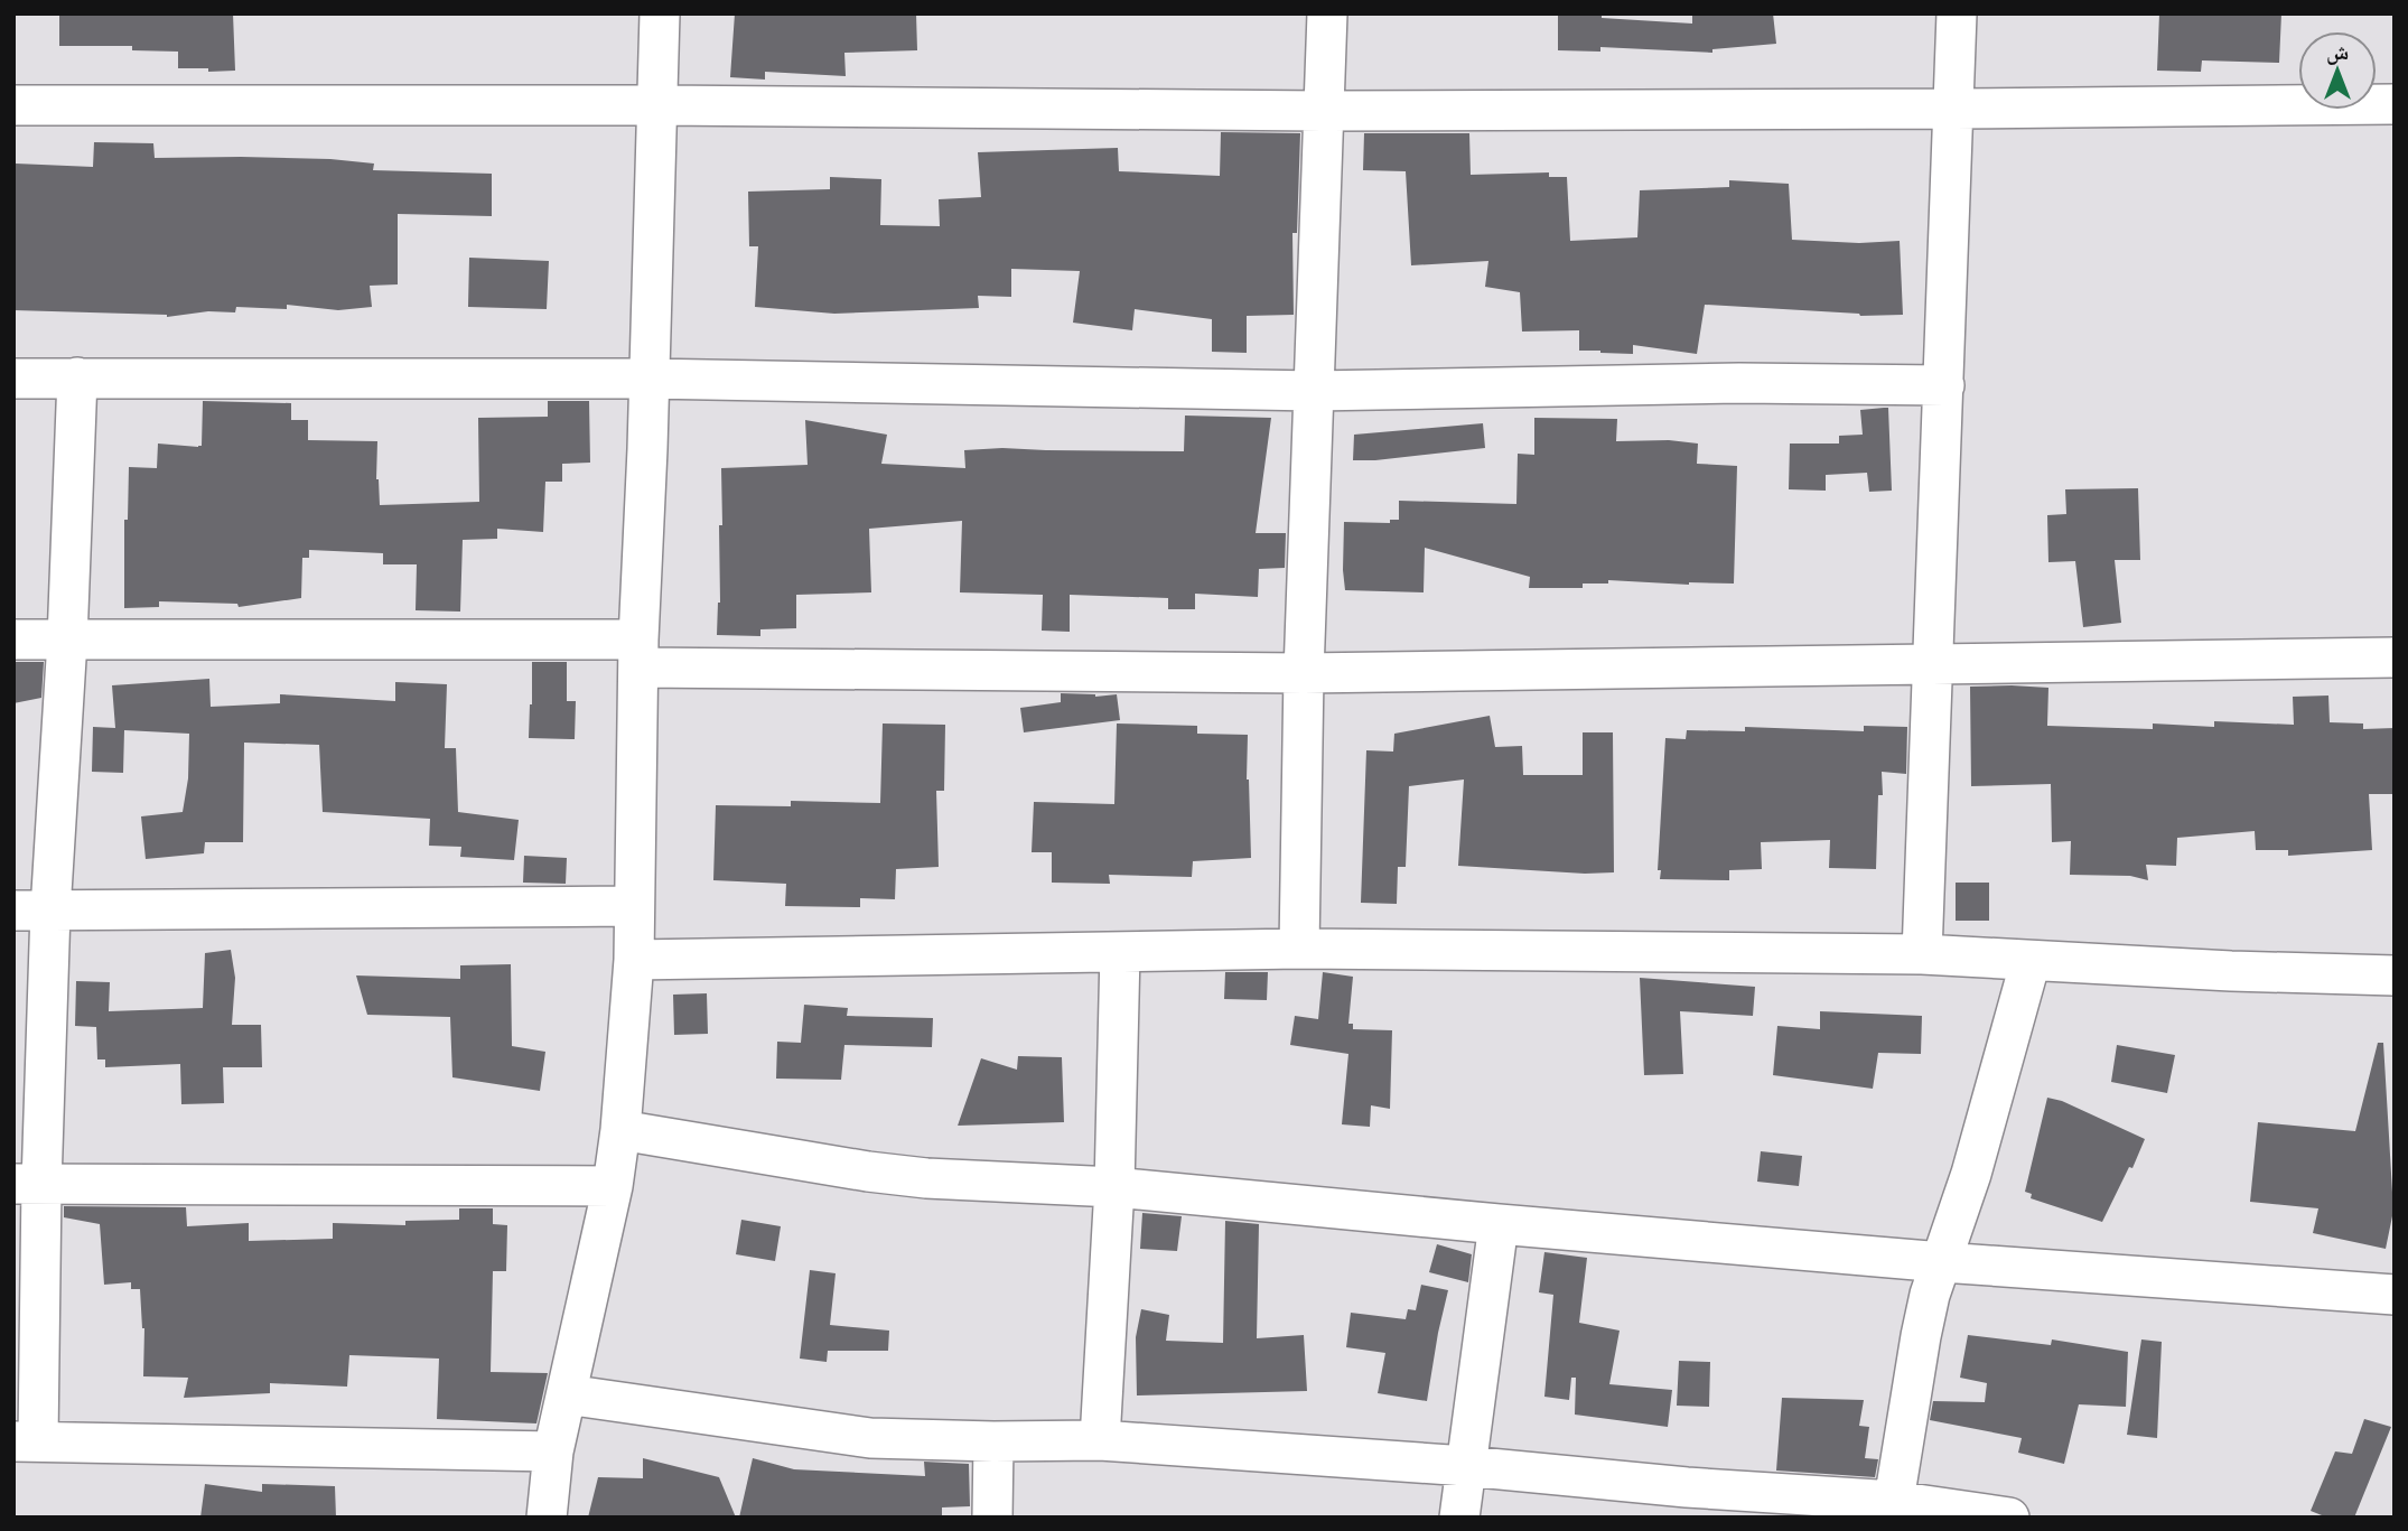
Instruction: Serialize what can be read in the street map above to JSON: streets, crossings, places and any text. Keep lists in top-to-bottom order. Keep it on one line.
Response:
{"north":"top"}
